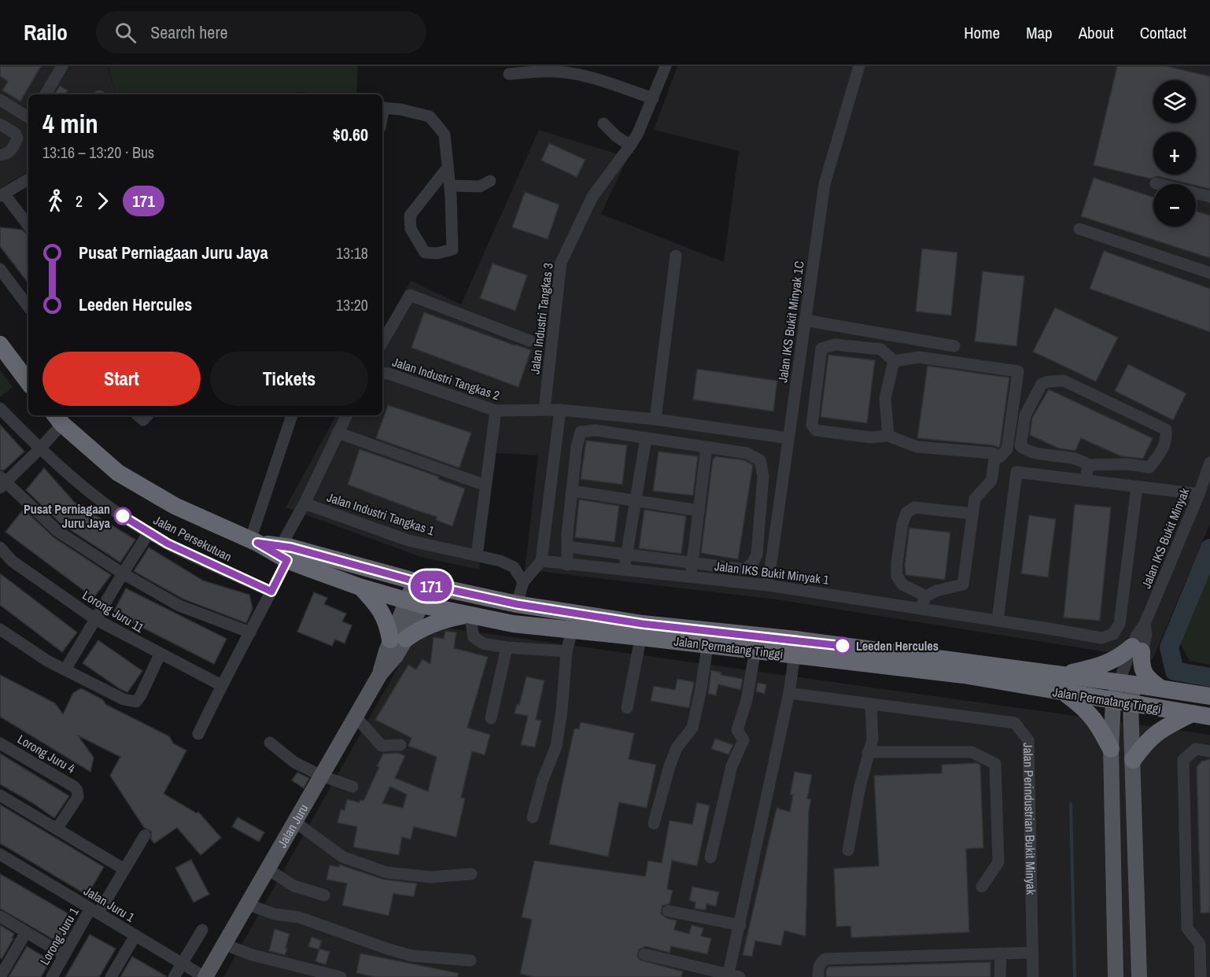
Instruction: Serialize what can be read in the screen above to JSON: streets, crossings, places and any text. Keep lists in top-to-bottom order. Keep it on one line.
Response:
{"streets":{"highway":["Jalan Permatang Tinggi"],"main road":["Jalan Juru"],"street":["Jalan Industri Tangkas 3","Jalan IKS Bukit Minyak 1C","Jalan Industri Tangkas 2","Jalan Industri Tangkas 1","Jalan Persekutuan","Jalan IKS Bukit Minyak","Jalan IKS Bukit Minyak 1","Lorong Juru 11","Lorong Juru 4","Jalan Perindustrian Bukit Minyak","Jalan Juru 1","Lorong Juru 1"]},"crossings":[["Jalan Industri Tangkas 3","Jalan Industri Tangkas 2"],["Jalan IKS Bukit Minyak 1C","Jalan Industri Tangkas 2"],["Jalan IKS Bukit Minyak 1C","Jalan IKS Bukit Minyak 1"],["Jalan IKS Bukit Minyak","Jalan Permatang Tinggi"],["Jalan Permatang Tinggi","Jalan Juru"],["Jalan Juru","Jalan Juru 1"],["Jalan Juru 1","Lorong Juru 1"]],"places":["Pusat Perniagaan Juru Jaya","Leeden Hercules"],"lines":["bus line 171"],"page":{"header":"Railo","search":"Search here","nav":["Home","Map","About","Contact"],"on_map":"171","map_buttons":["+","−"],"heading":["4 min","13:16 – 13:20 · Bus","$0.60"],"legs":["2","171"],"list":[{"name":"Pusat Perniagaan Juru Jaya","value":"13:18"},{"name":"Leeden Hercules","value":"13:20"}],"buttons":["Start","Tickets"]}}
